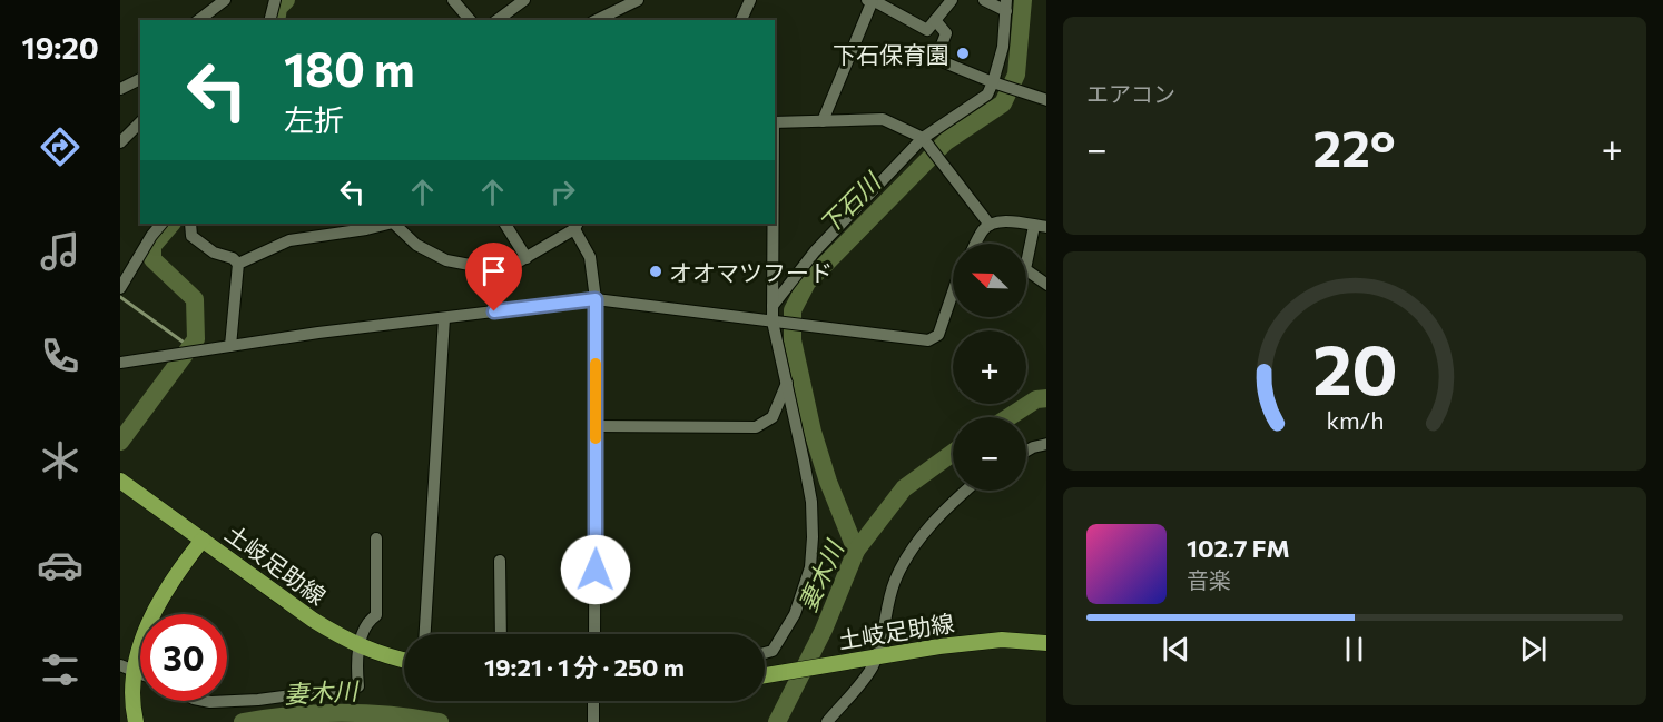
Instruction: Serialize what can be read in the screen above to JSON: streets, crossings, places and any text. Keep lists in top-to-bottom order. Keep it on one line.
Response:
{"streets":{"main road":["土岐足助線"]},"water":["下石川","妻木川"],"places":["下石保育園","オオマツフード"],"north":"top left","page":{"tabs":"19:20","tile":"エアコン","turn":["180 m","左折"],"heat":["−","22°","+"],"map_buttons":["+","−"],"song":["102.7 FM","音楽"],"limit":"30","trip":"19:21 · 1 分 · 250 m","gauge":["20","km/h"]}}
